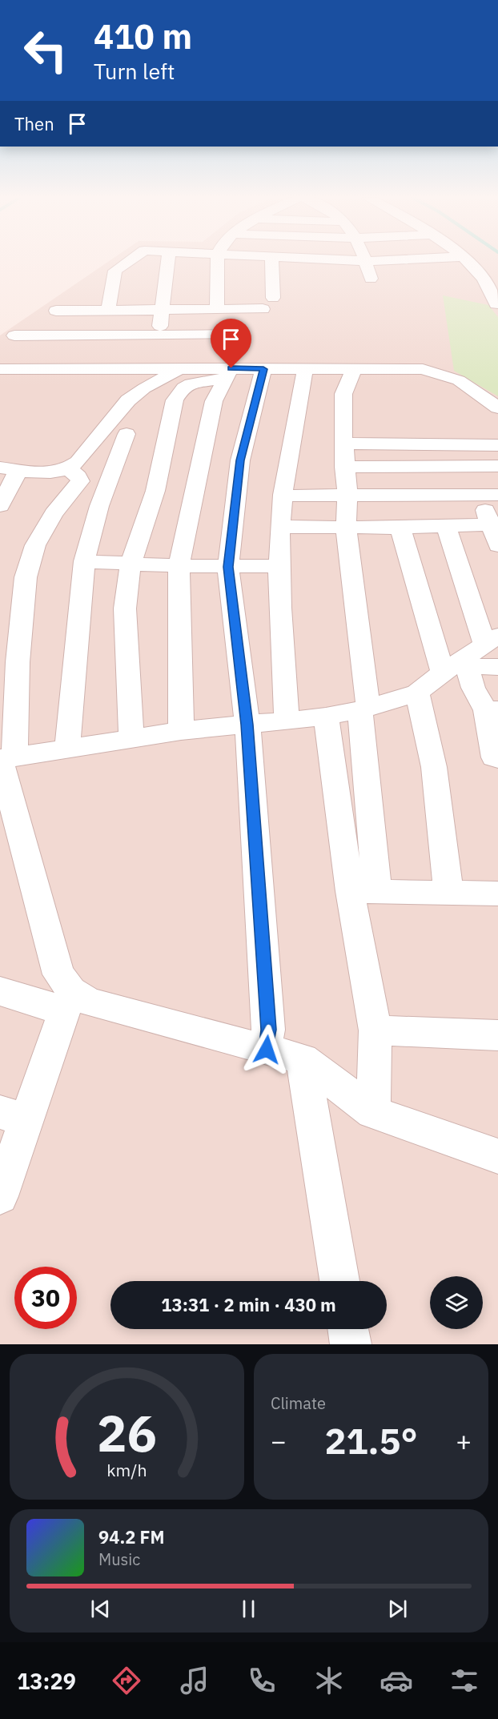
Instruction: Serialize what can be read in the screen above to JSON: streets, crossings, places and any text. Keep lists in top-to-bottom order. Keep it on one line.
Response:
{"page":{"turn":["410 m","Turn left"],"then":"Then","limit":"30","trip":"13:31 · 2 min · 430 m","tile":"Climate","heat":["−","21.5°","+"],"song":["94.2 FM","Music"],"tabs":"13:29","gauge":["26","km/h"]}}
